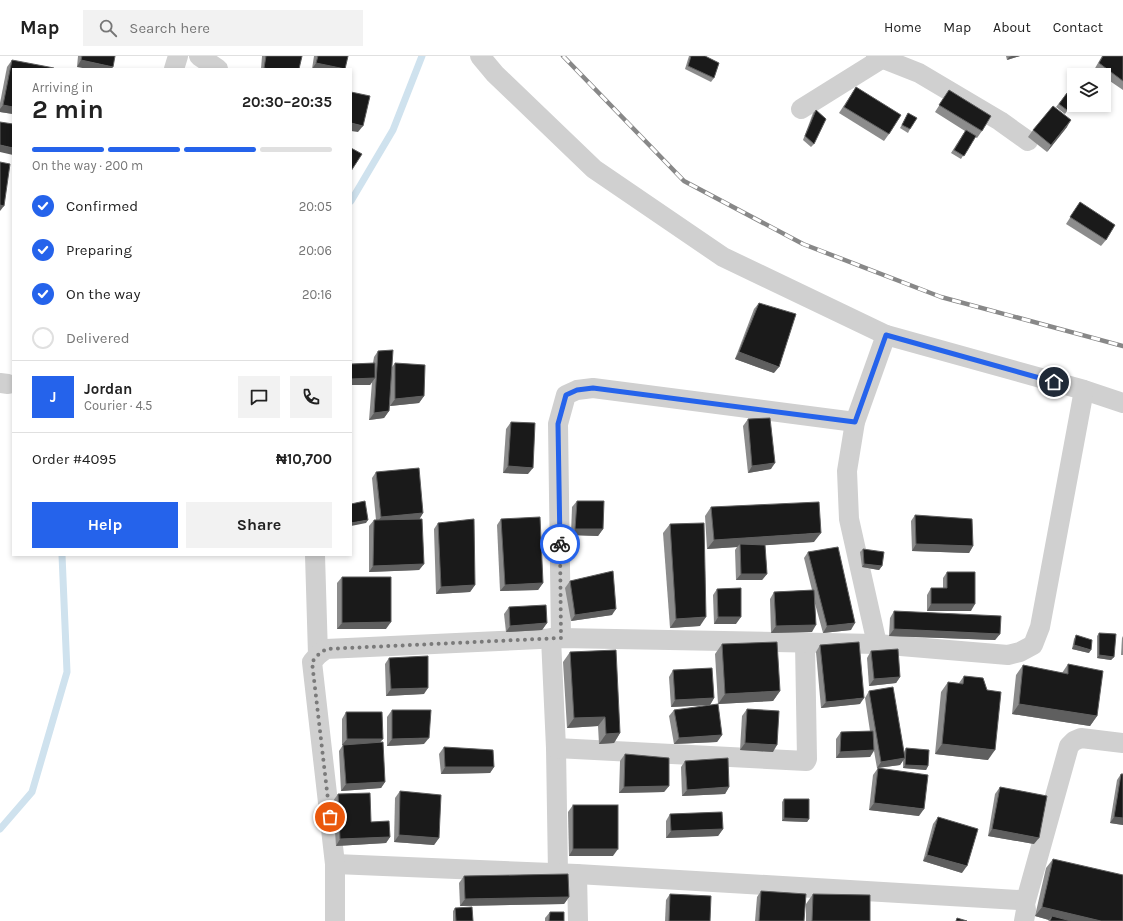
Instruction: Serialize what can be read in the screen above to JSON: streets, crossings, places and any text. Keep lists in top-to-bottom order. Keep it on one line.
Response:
{"page":{"header":"Map","search":"Search here","nav":["Home","Map","About","Contact"],"heading":["2 min","Arriving in","20:30–20:35"],"panel":["Jordan","Courier · 4.5","Order #4095","₦10,700"],"bar":"On the way · 200 m","list":[["Confirmed","20:05"],["Preparing","20:06"],["On the way","20:16"],"Delivered"],"round":"J","buttons":["Help","Share"]}}
